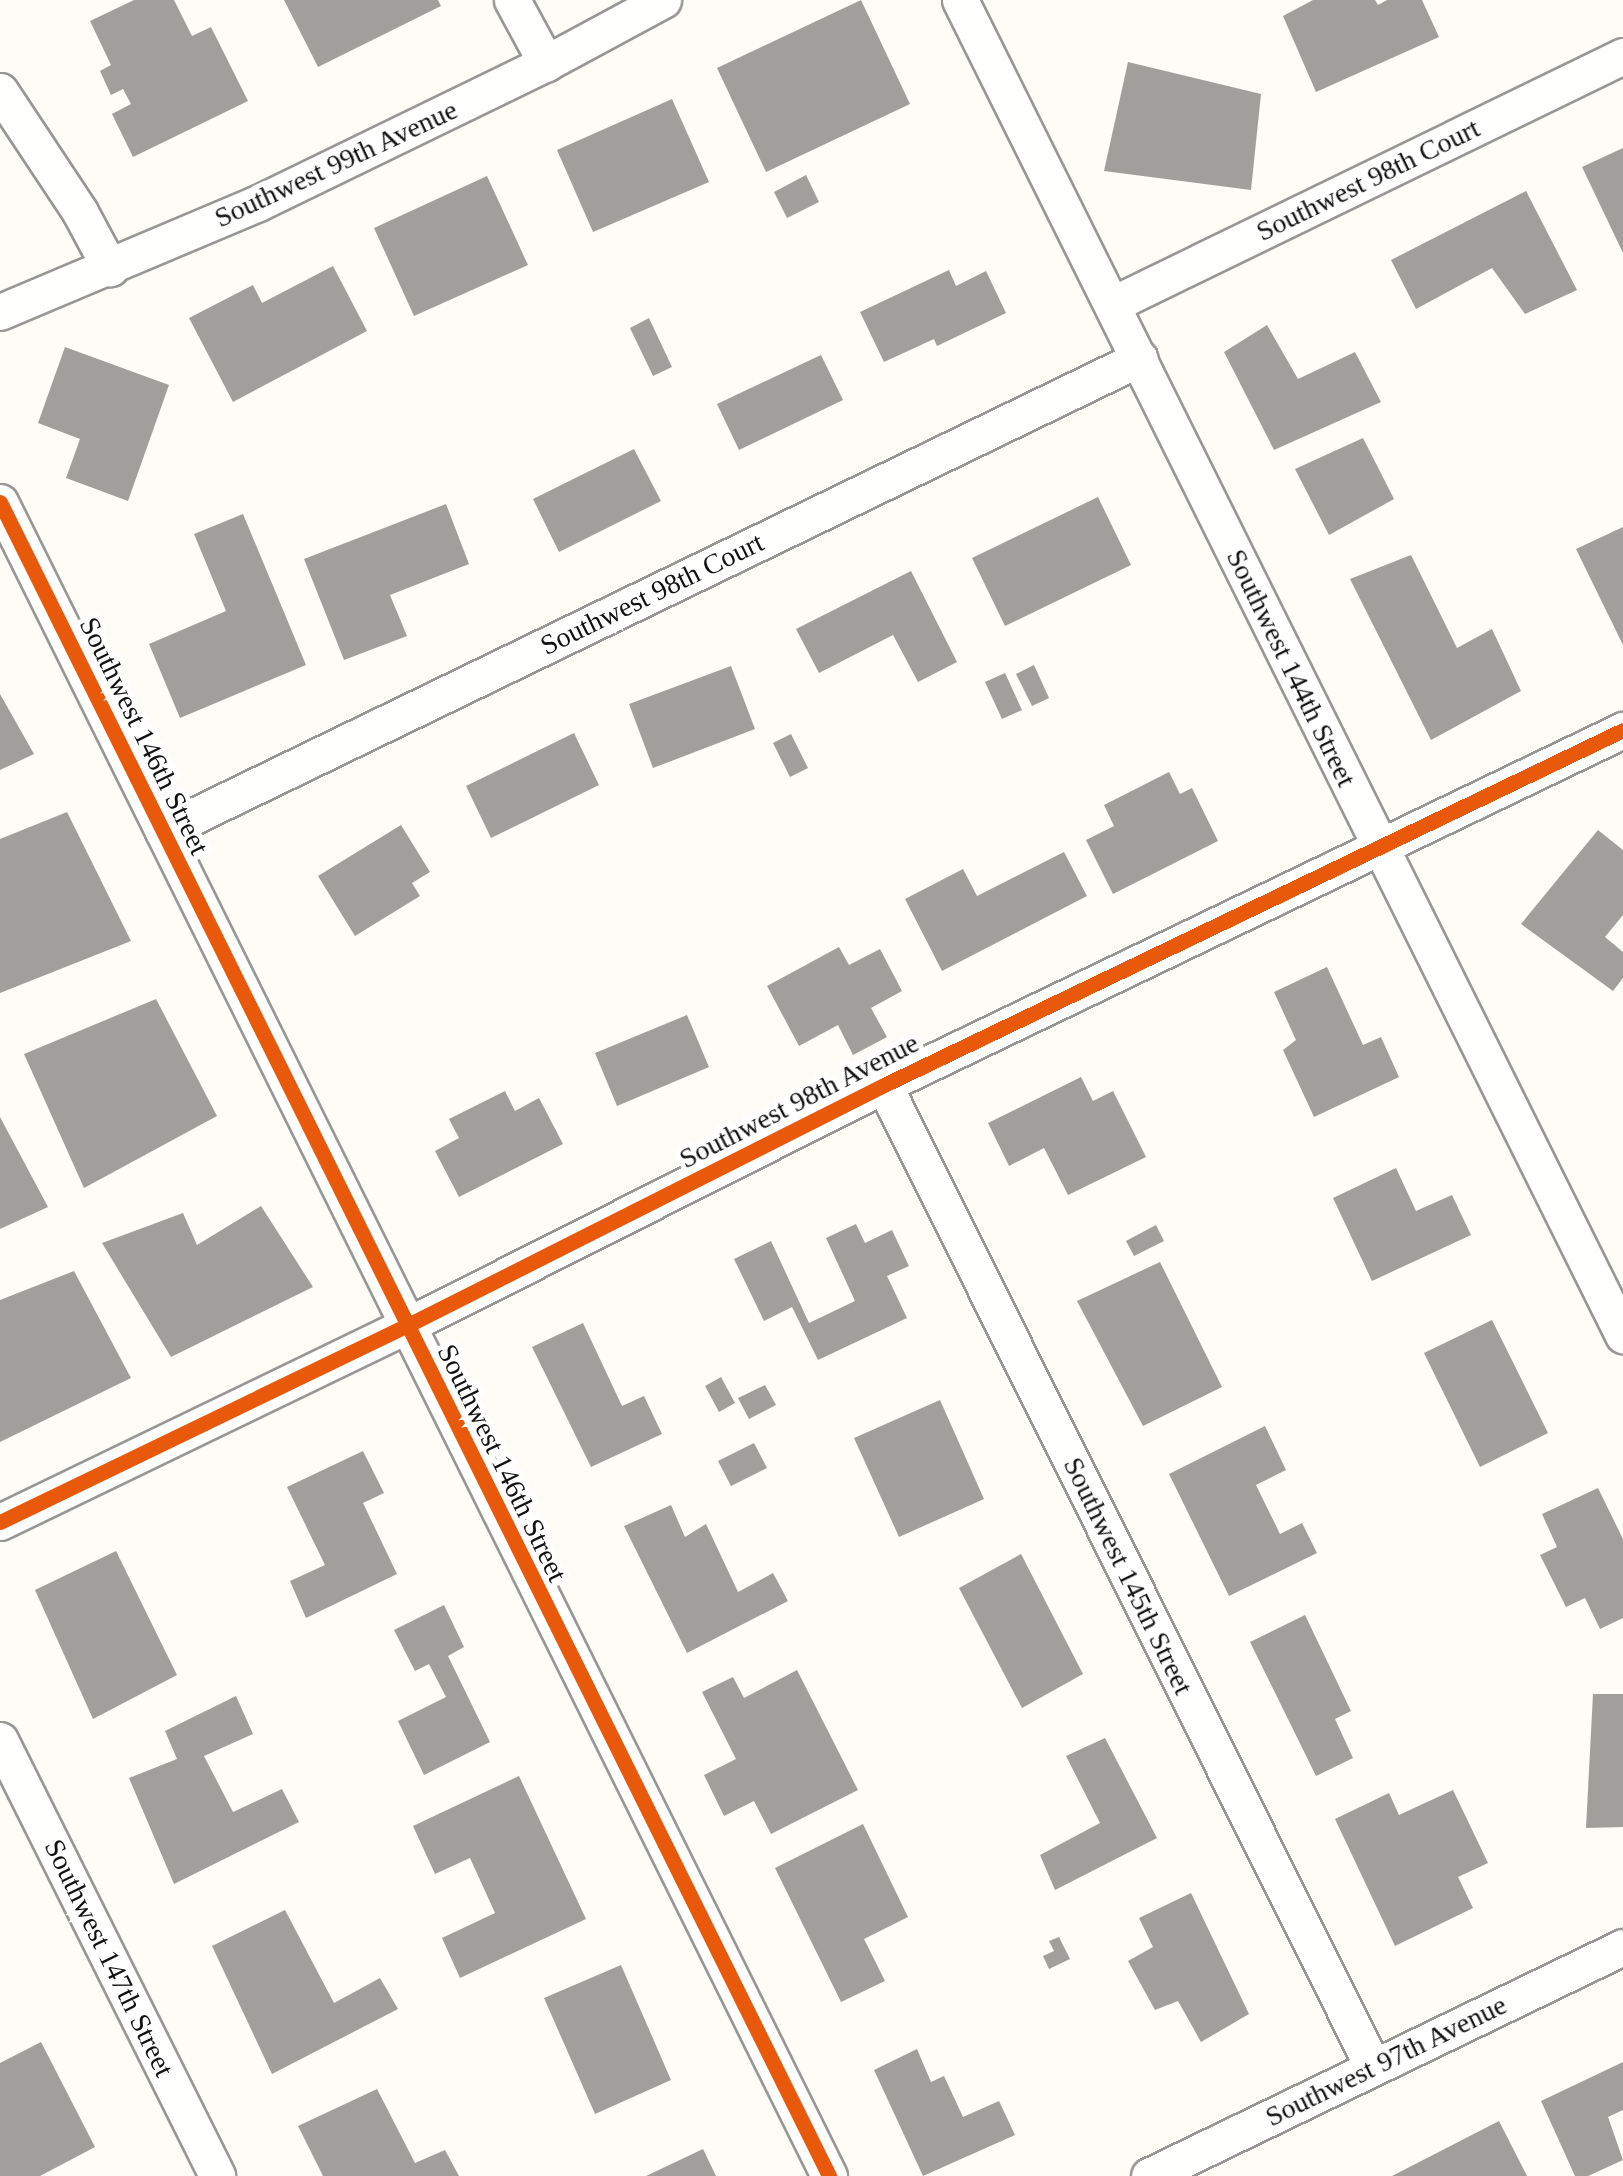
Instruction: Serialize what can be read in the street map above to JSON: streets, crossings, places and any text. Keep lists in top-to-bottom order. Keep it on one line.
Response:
{"streets":{"street":["Southwest 99th Avenue","Southwest 98th Court","Southwest 144th Street","Southwest 146th Street","Southwest 98th Avenue","Southwest 145th Street","Southwest 147th Street","Southwest 97th Avenue"]},"crossings":[["Southwest 98th Court","Southwest 144th Street"],["Southwest 98th Court","Southwest 146th Street"],["Southwest 144th Street","Southwest 98th Avenue"],["Southwest 146th Street","Southwest 98th Avenue"],["Southwest 98th Avenue","Southwest 145th Street"],["Southwest 145th Street","Southwest 97th Avenue"]]}
